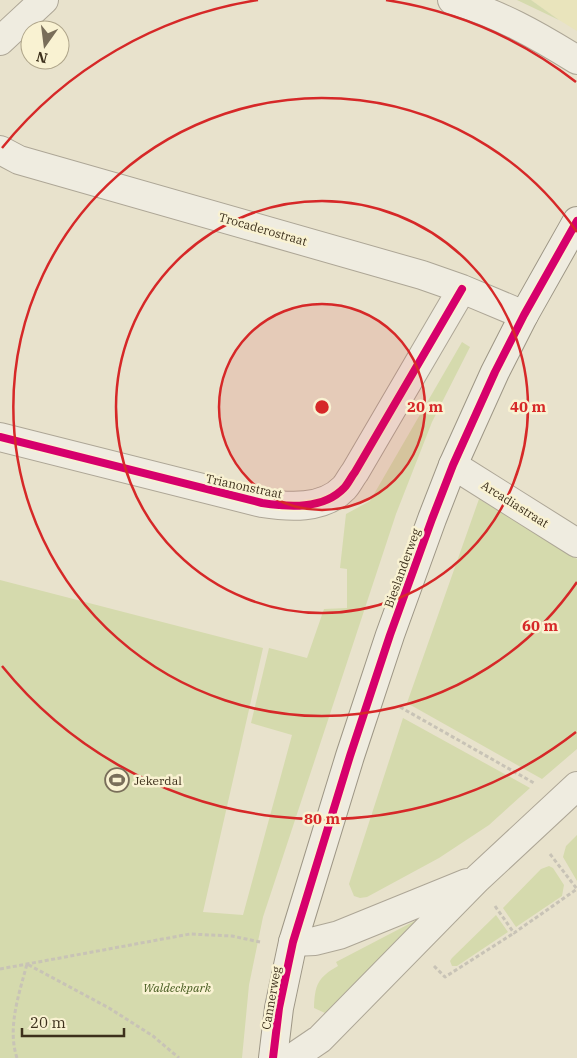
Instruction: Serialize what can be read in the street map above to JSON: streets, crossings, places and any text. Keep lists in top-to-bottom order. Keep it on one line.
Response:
{"streets":{"street":["Trocaderostraat","Trianonstraat","Arcadiastraat","Bieslanderweg","Cannerweg"]},"crossings":[["Trocaderostraat","Trianonstraat"],["Trocaderostraat","Bieslanderweg"],["Arcadiastraat","Bieslanderweg"],["Bieslanderweg","Cannerweg"]],"parks":["Waldeckpark"],"places":{"sports":["Jekerdal"]},"scale_bar":"20 m","north":"bottom","rings":["20 m","40 m","60 m","80 m"]}
